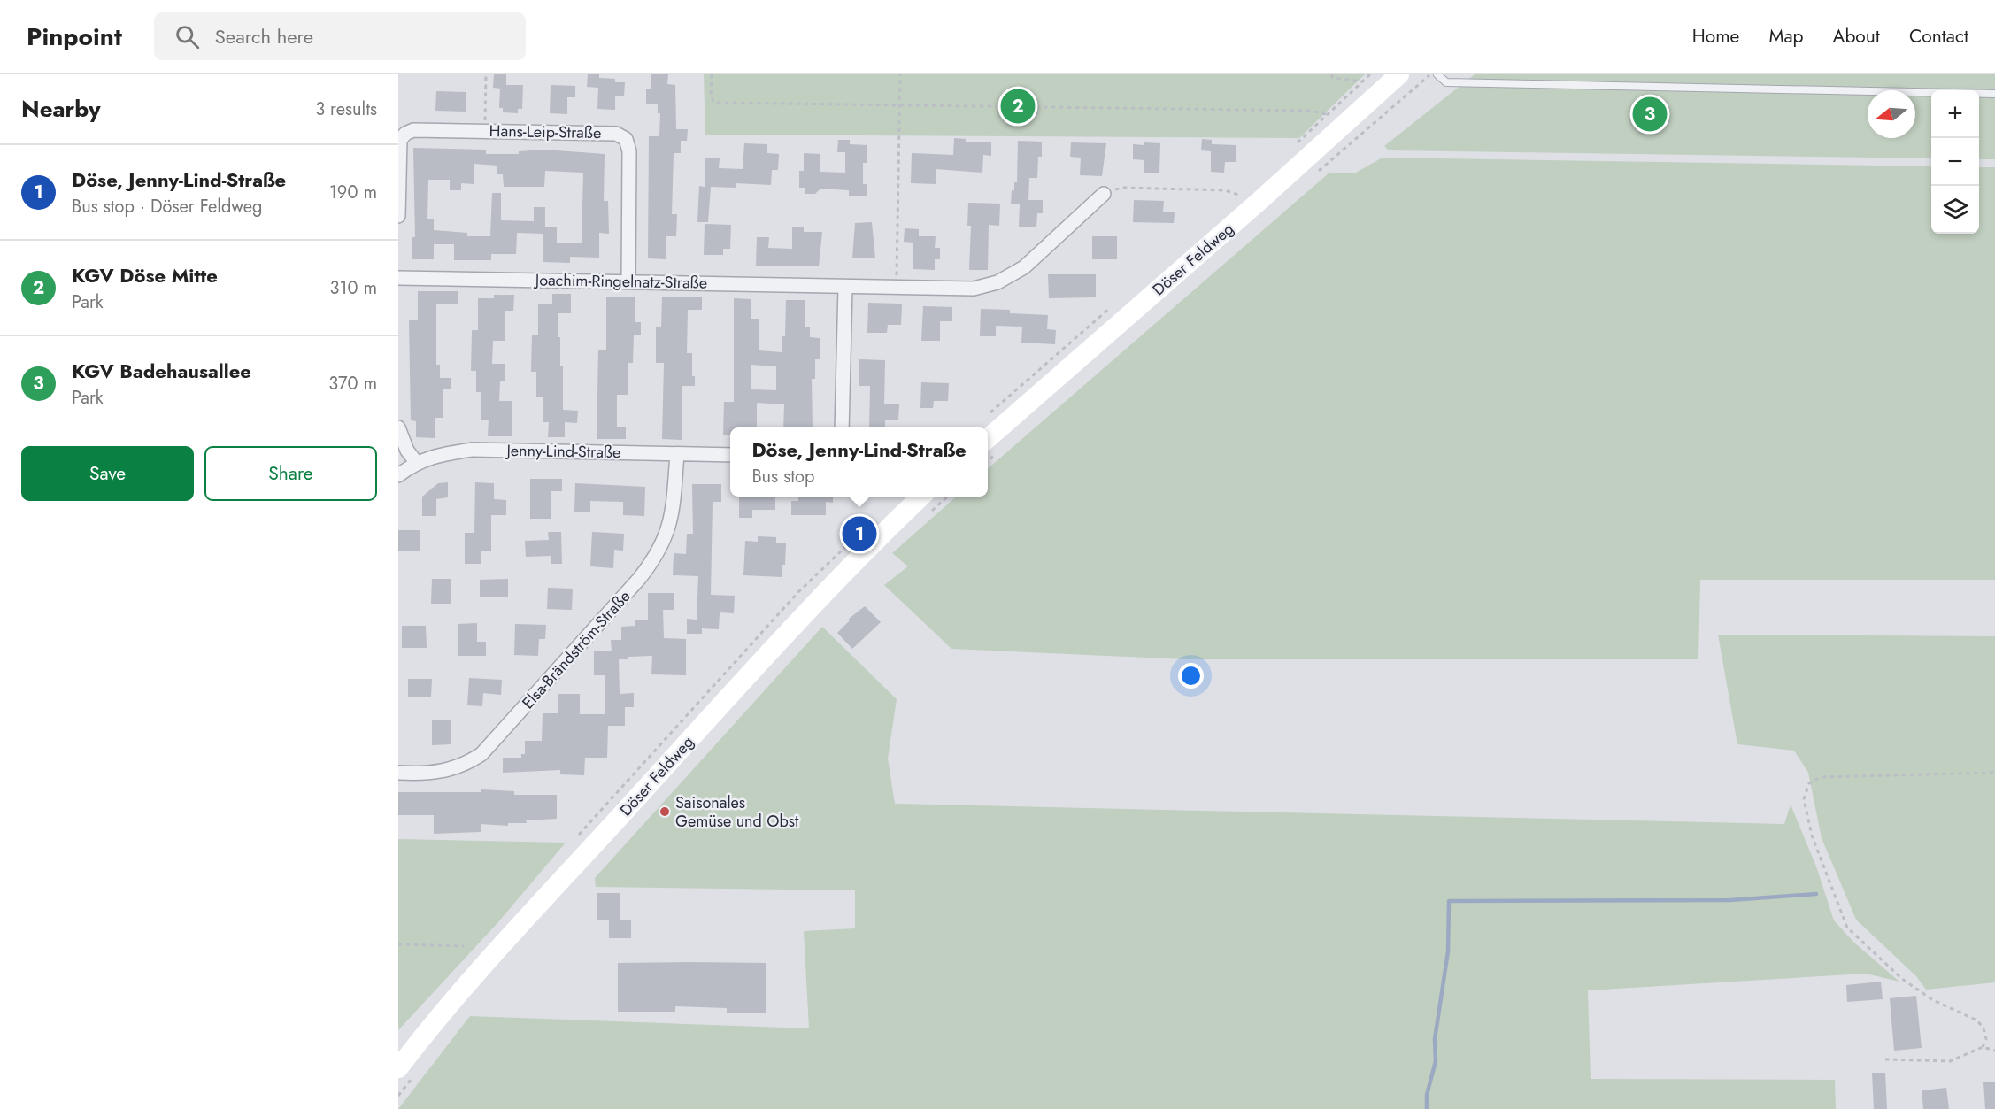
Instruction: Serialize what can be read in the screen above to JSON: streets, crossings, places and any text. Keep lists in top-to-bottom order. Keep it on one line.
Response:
{"streets":{"street":["Hans-Leip-Straße","Döser Feldweg","Joachim-Ringelnatz-Straße","Jenny-Lind-Straße","Elsa-Brändström-Straße"]},"crossings":[["Hans-Leip-Straße","Joachim-Ringelnatz-Straße"],["Jenny-Lind-Straße","Elsa-Brändström-Straße"]],"places":["Saisonales Gemüse und Obst"],"north":"left","page":{"header":"Pinpoint","search":"Search here","nav":["Home","Map","About","Contact"],"heading":["Nearby","3 results"],"pins":["2","3","1"],"map_buttons":["+","−"],"list":[{"mark":"1","name":"Döse, Jenny-Lind-Straße","note":"Bus stop · Döser Feldweg","value":"190 m"},{"mark":"2","name":"KGV Döse Mitte","note":"Park","value":"310 m"},{"mark":"3","name":"KGV Badehausallee","note":"Park","value":"370 m"}],"popup":["Döse, Jenny-Lind-Straße","Bus stop"],"buttons":["Save","Share"]}}
